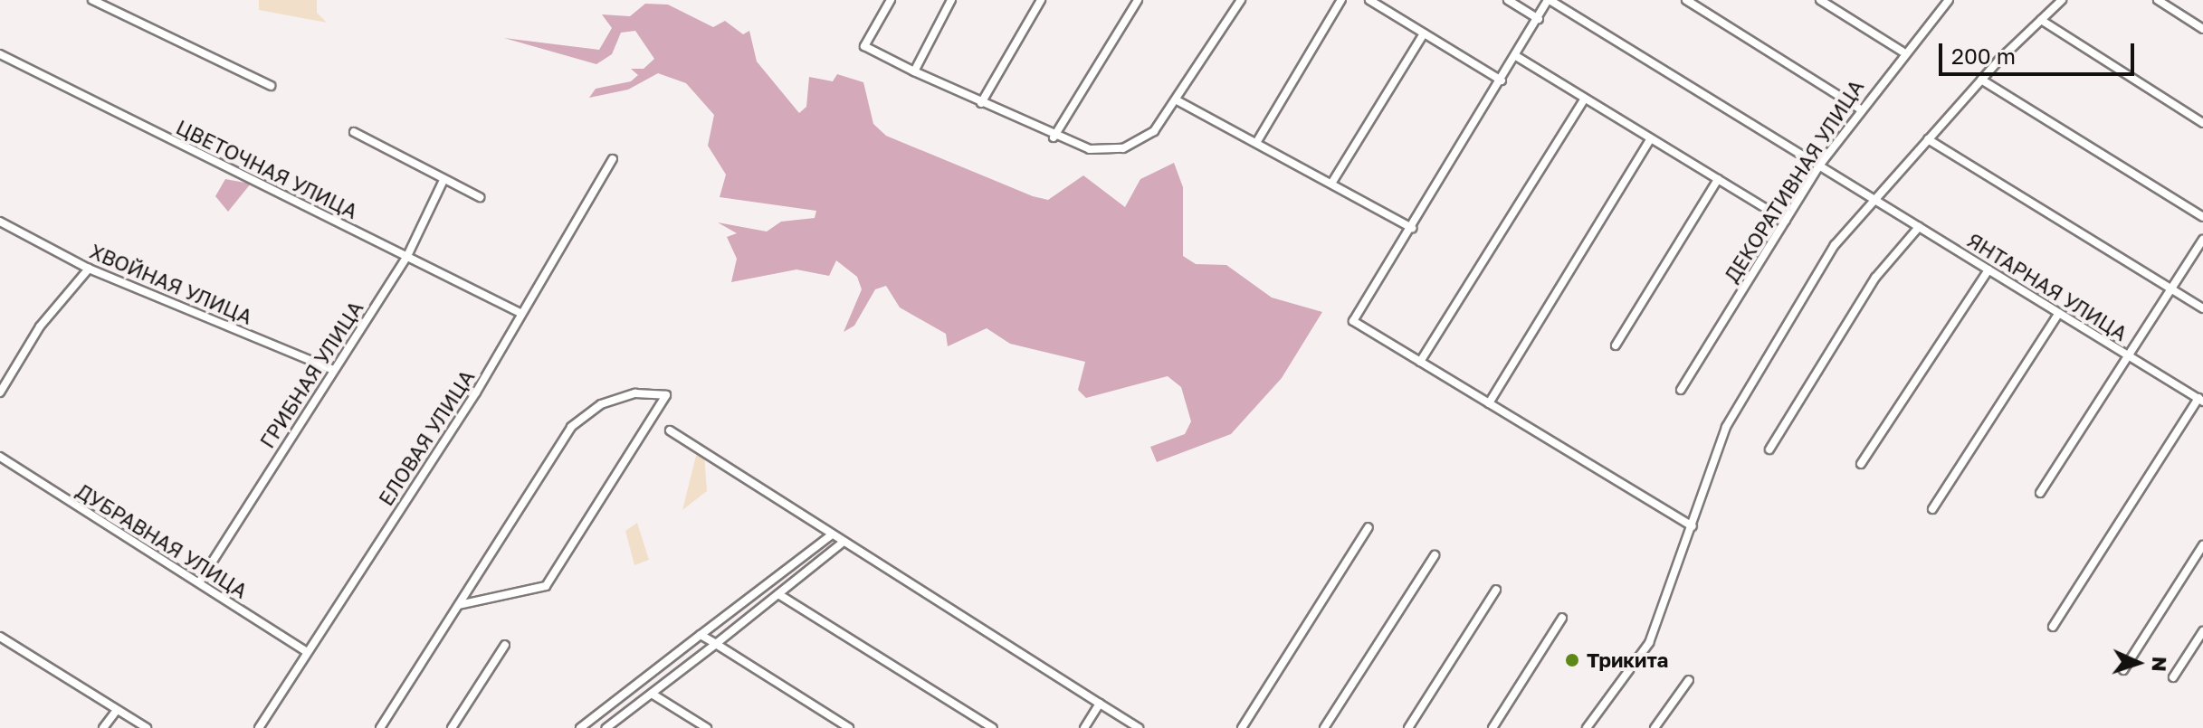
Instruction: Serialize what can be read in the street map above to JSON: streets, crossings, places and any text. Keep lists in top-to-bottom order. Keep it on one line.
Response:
{"streets":{"street":["ЦВЕТОЧНАЯ УЛИЦА","ДЕКОРАТИВНАЯ УЛИЦА","ХВОЙНАЯ УЛИЦА","ЯНТАРНАЯ УЛИЦА","ГРИБНАЯ УЛИЦА","ЕЛОВАЯ УЛИЦА","ДУБРАВНАЯ УЛИЦА"]},"crossings":[["ЦВЕТОЧНАЯ УЛИЦА","ГРИБНАЯ УЛИЦА"],["ЦВЕТОЧНАЯ УЛИЦА","ЕЛОВАЯ УЛИЦА"],["ДЕКОРАТИВНАЯ УЛИЦА","ЯНТАРНАЯ УЛИЦА"],["ХВОЙНАЯ УЛИЦА","ГРИБНАЯ УЛИЦА"],["ГРИБНАЯ УЛИЦА","ДУБРАВНАЯ УЛИЦА"],["ЕЛОВАЯ УЛИЦА","ДУБРАВНАЯ УЛИЦА"]],"places":["Трикита"],"scale_bar":"200 m","north":"right"}
